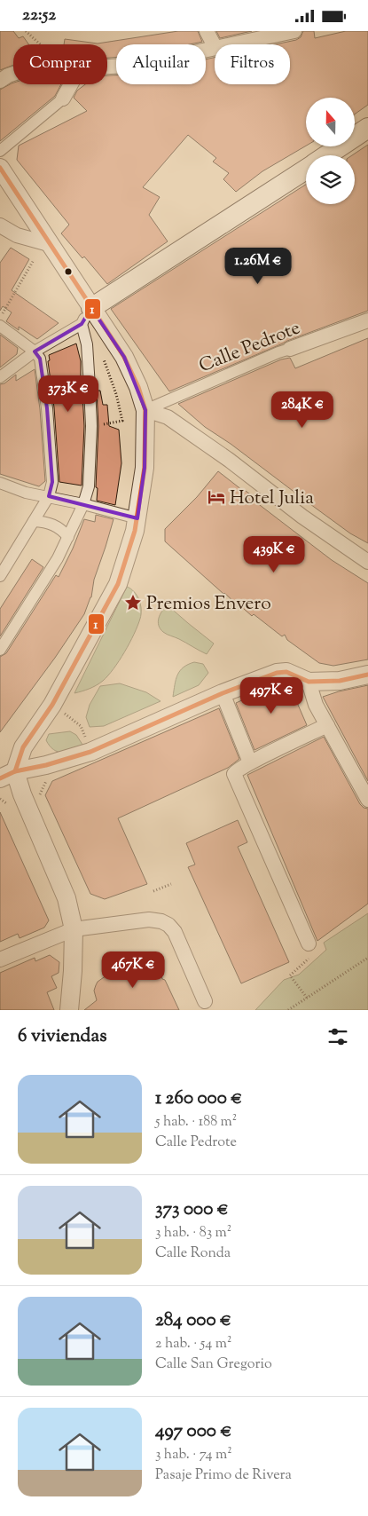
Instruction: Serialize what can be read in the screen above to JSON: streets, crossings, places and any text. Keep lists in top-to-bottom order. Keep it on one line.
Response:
{"streets":{"street":["Calle Pedrote"]},"places":{"hotel":["Hotel Julia"],"place":["Premios Envero"]},"lines":["transit line 1"],"north":"top","page":{"status":"22:52","chip":["Comprar","Alquilar","Filtros"],"price":["1.26M €","373K €","284K €","439K €","497K €","467K €"],"heading":"6 viviendas","list":[{"name":"1 260 000 €","note":"5 hab. · 188 m² · Calle Pedrote"},{"name":"373 000 €","note":"3 hab. · 83 m² · Calle Ronda"},{"name":"284 000 €","note":"2 hab. · 54 m² · Calle San Gregorio"},{"name":"497 000 €","note":"3 hab. · 74 m² · Pasaje Primo de Rivera"}]}}
